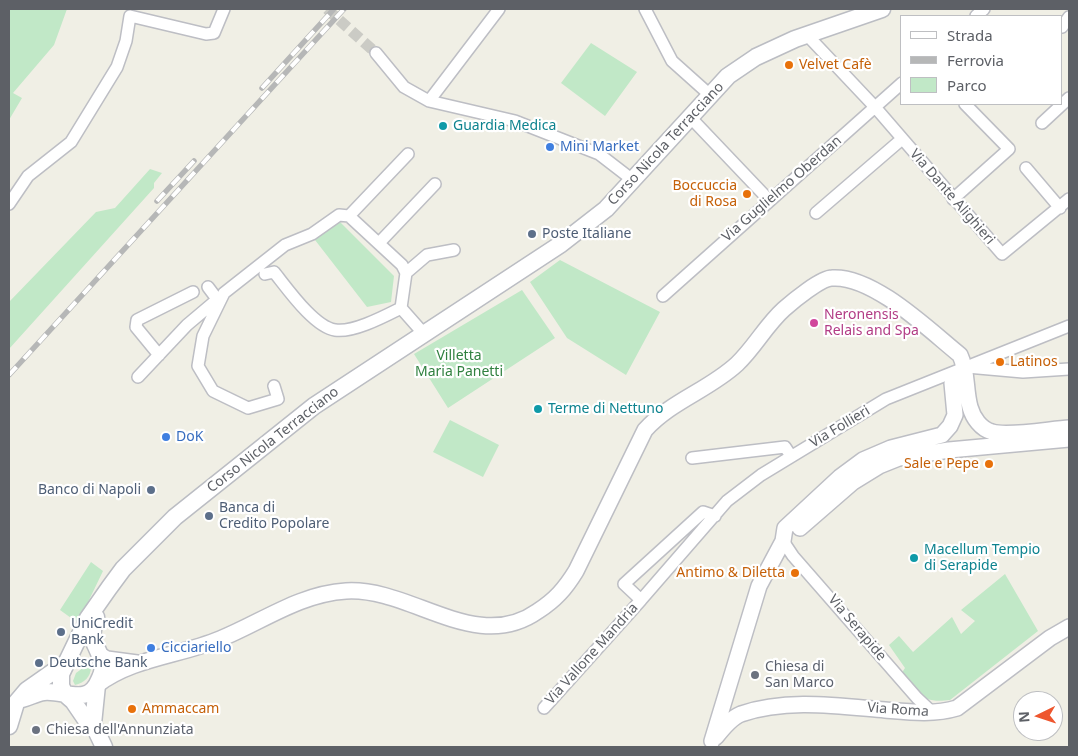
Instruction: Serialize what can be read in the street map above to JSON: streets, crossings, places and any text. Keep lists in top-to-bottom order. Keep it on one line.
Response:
{"streets":{"main road":["Corso Nicola Terracciano"],"street":["Via Guglielmo Oberdan","Via Dante Alighieri","Via Follieri","Via Serapide","Via Vallone Mandria","Via Roma"]},"crossings":[["Corso Nicola Terracciano","Via Dante Alighieri"],["Via Guglielmo Oberdan","Via Dante Alighieri"],["Via Follieri","Via Vallone Mandria"],["Via Serapide","Via Roma"]],"parks":["Villetta Maria Panetti"],"places":["Velvet Cafè","Guardia Medica","Mini Market","Boccuccia di Rosa","Poste Italiane","Neronensis Relais and Spa","Latinos","Terme di Nettuno","DoK","Sale e Pepe","Banco di Napoli","Banca di Credito Popolare","Macellum Tempio di Serapide","Antimo & Diletta","UniCredit Bank","Cicciariello","Deutsche Bank","Chiesa di San Marco","Ammaccam","Chiesa dell'Annunziata"],"legend":["Strada","Ferrovia","Parco"],"north":"left"}
